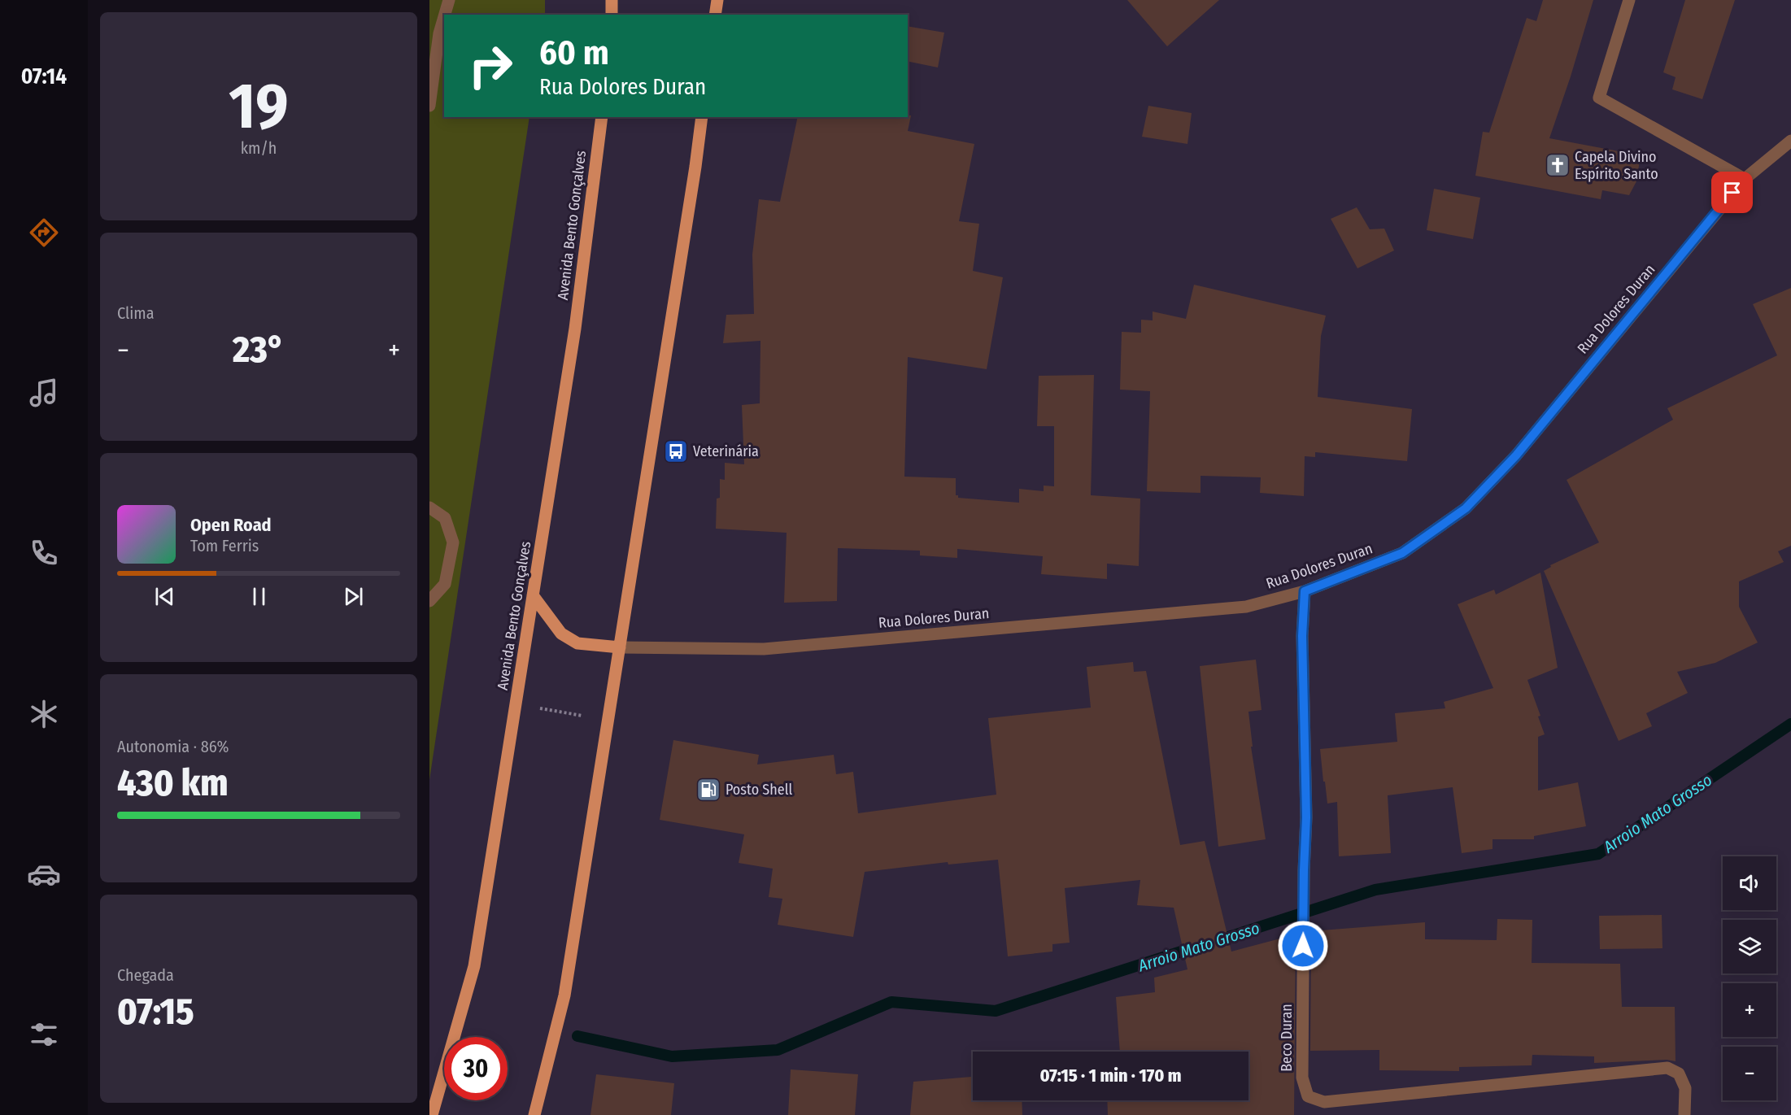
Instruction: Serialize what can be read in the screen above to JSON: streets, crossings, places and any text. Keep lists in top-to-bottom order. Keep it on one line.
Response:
{"streets":{"main road":["Avenida Bento Gonçalves"],"street":["Rua Dolores Duran","Beco Duran"]},"crossings":[["Rua Dolores Duran","Beco Duran"]],"water":["Arroio Mato Grosso"],"places":{"church":["Capela Divino Espírito Santo"],"bus stop":["Veterinária"],"fuel station":["Posto Shell"]},"page":{"tabs":"07:14","tile":[["19","km/h"],"Clima",["Autonomia · 86%","430 km"],["Chegada","07:15"]],"turn":["60 m","Rua Dolores Duran"],"heat":["−","23°","+"],"song":["Open Road","Tom Ferris"],"map_buttons":["+","−"],"limit":"30","trip":"07:15 · 1 min · 170 m"}}
